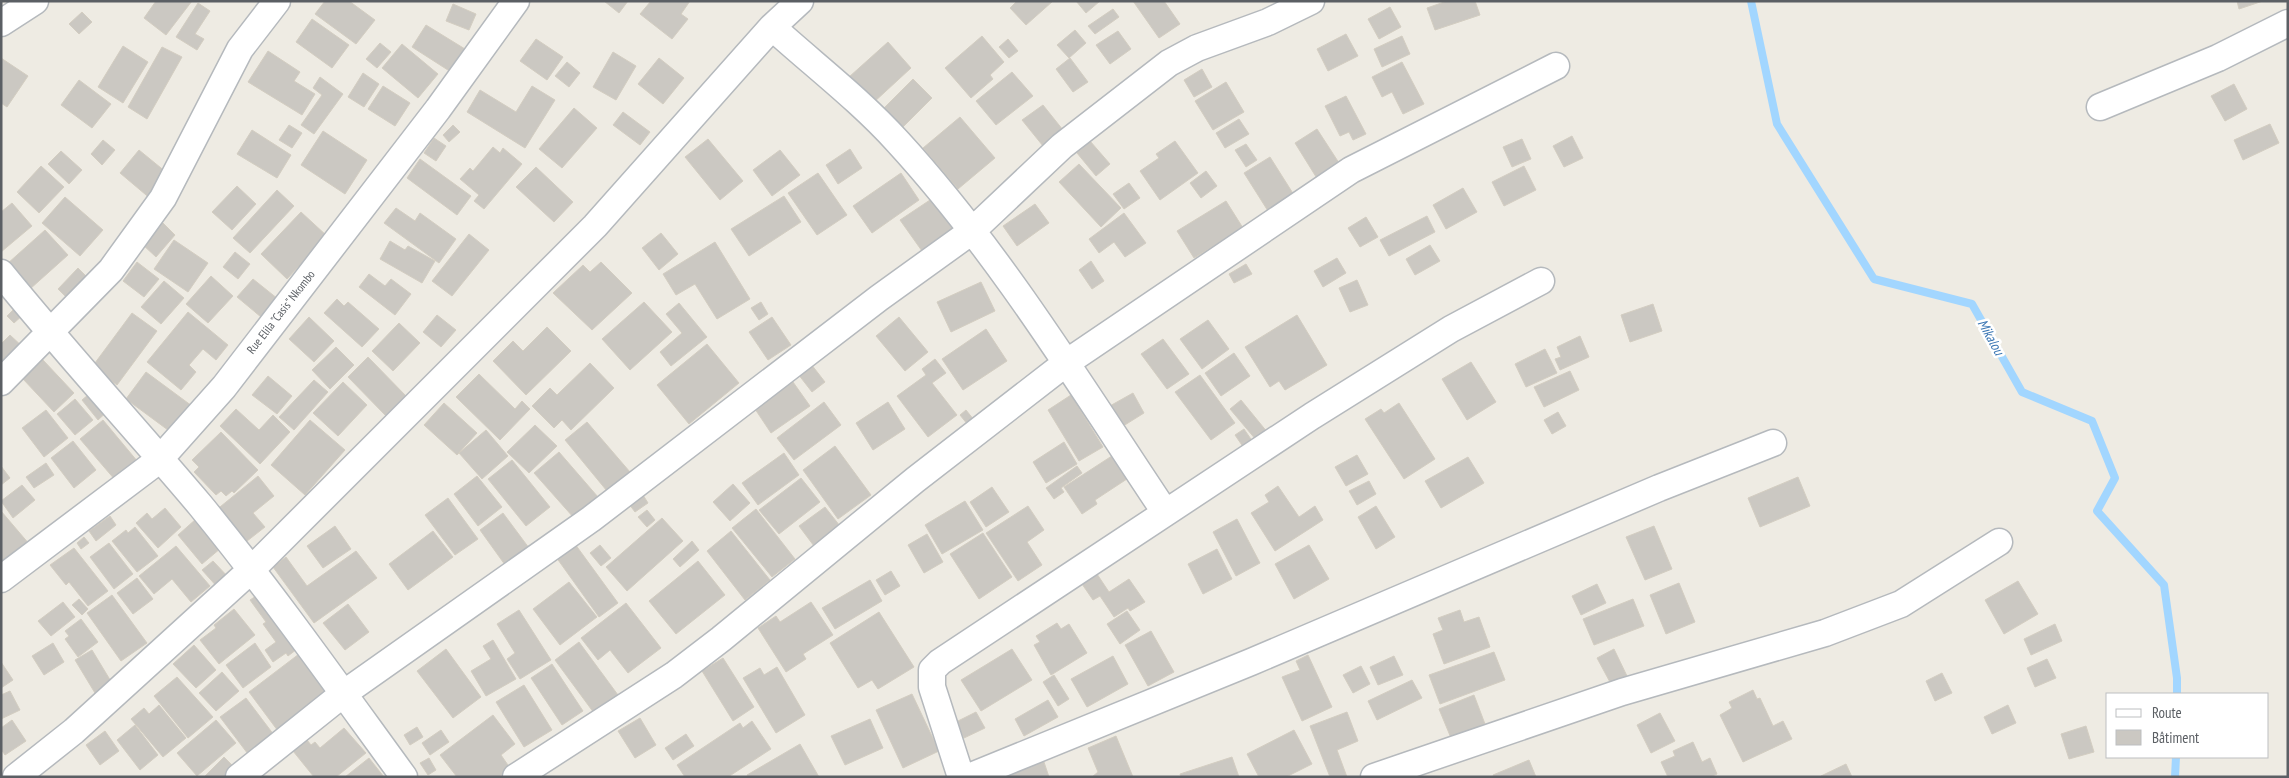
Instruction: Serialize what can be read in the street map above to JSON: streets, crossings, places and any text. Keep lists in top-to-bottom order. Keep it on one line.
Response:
{"streets":{"street":["Rue Elila \"Casis\" Nkombo"]},"water":["Mikalou"],"legend":["Route","Bâtiment"]}
